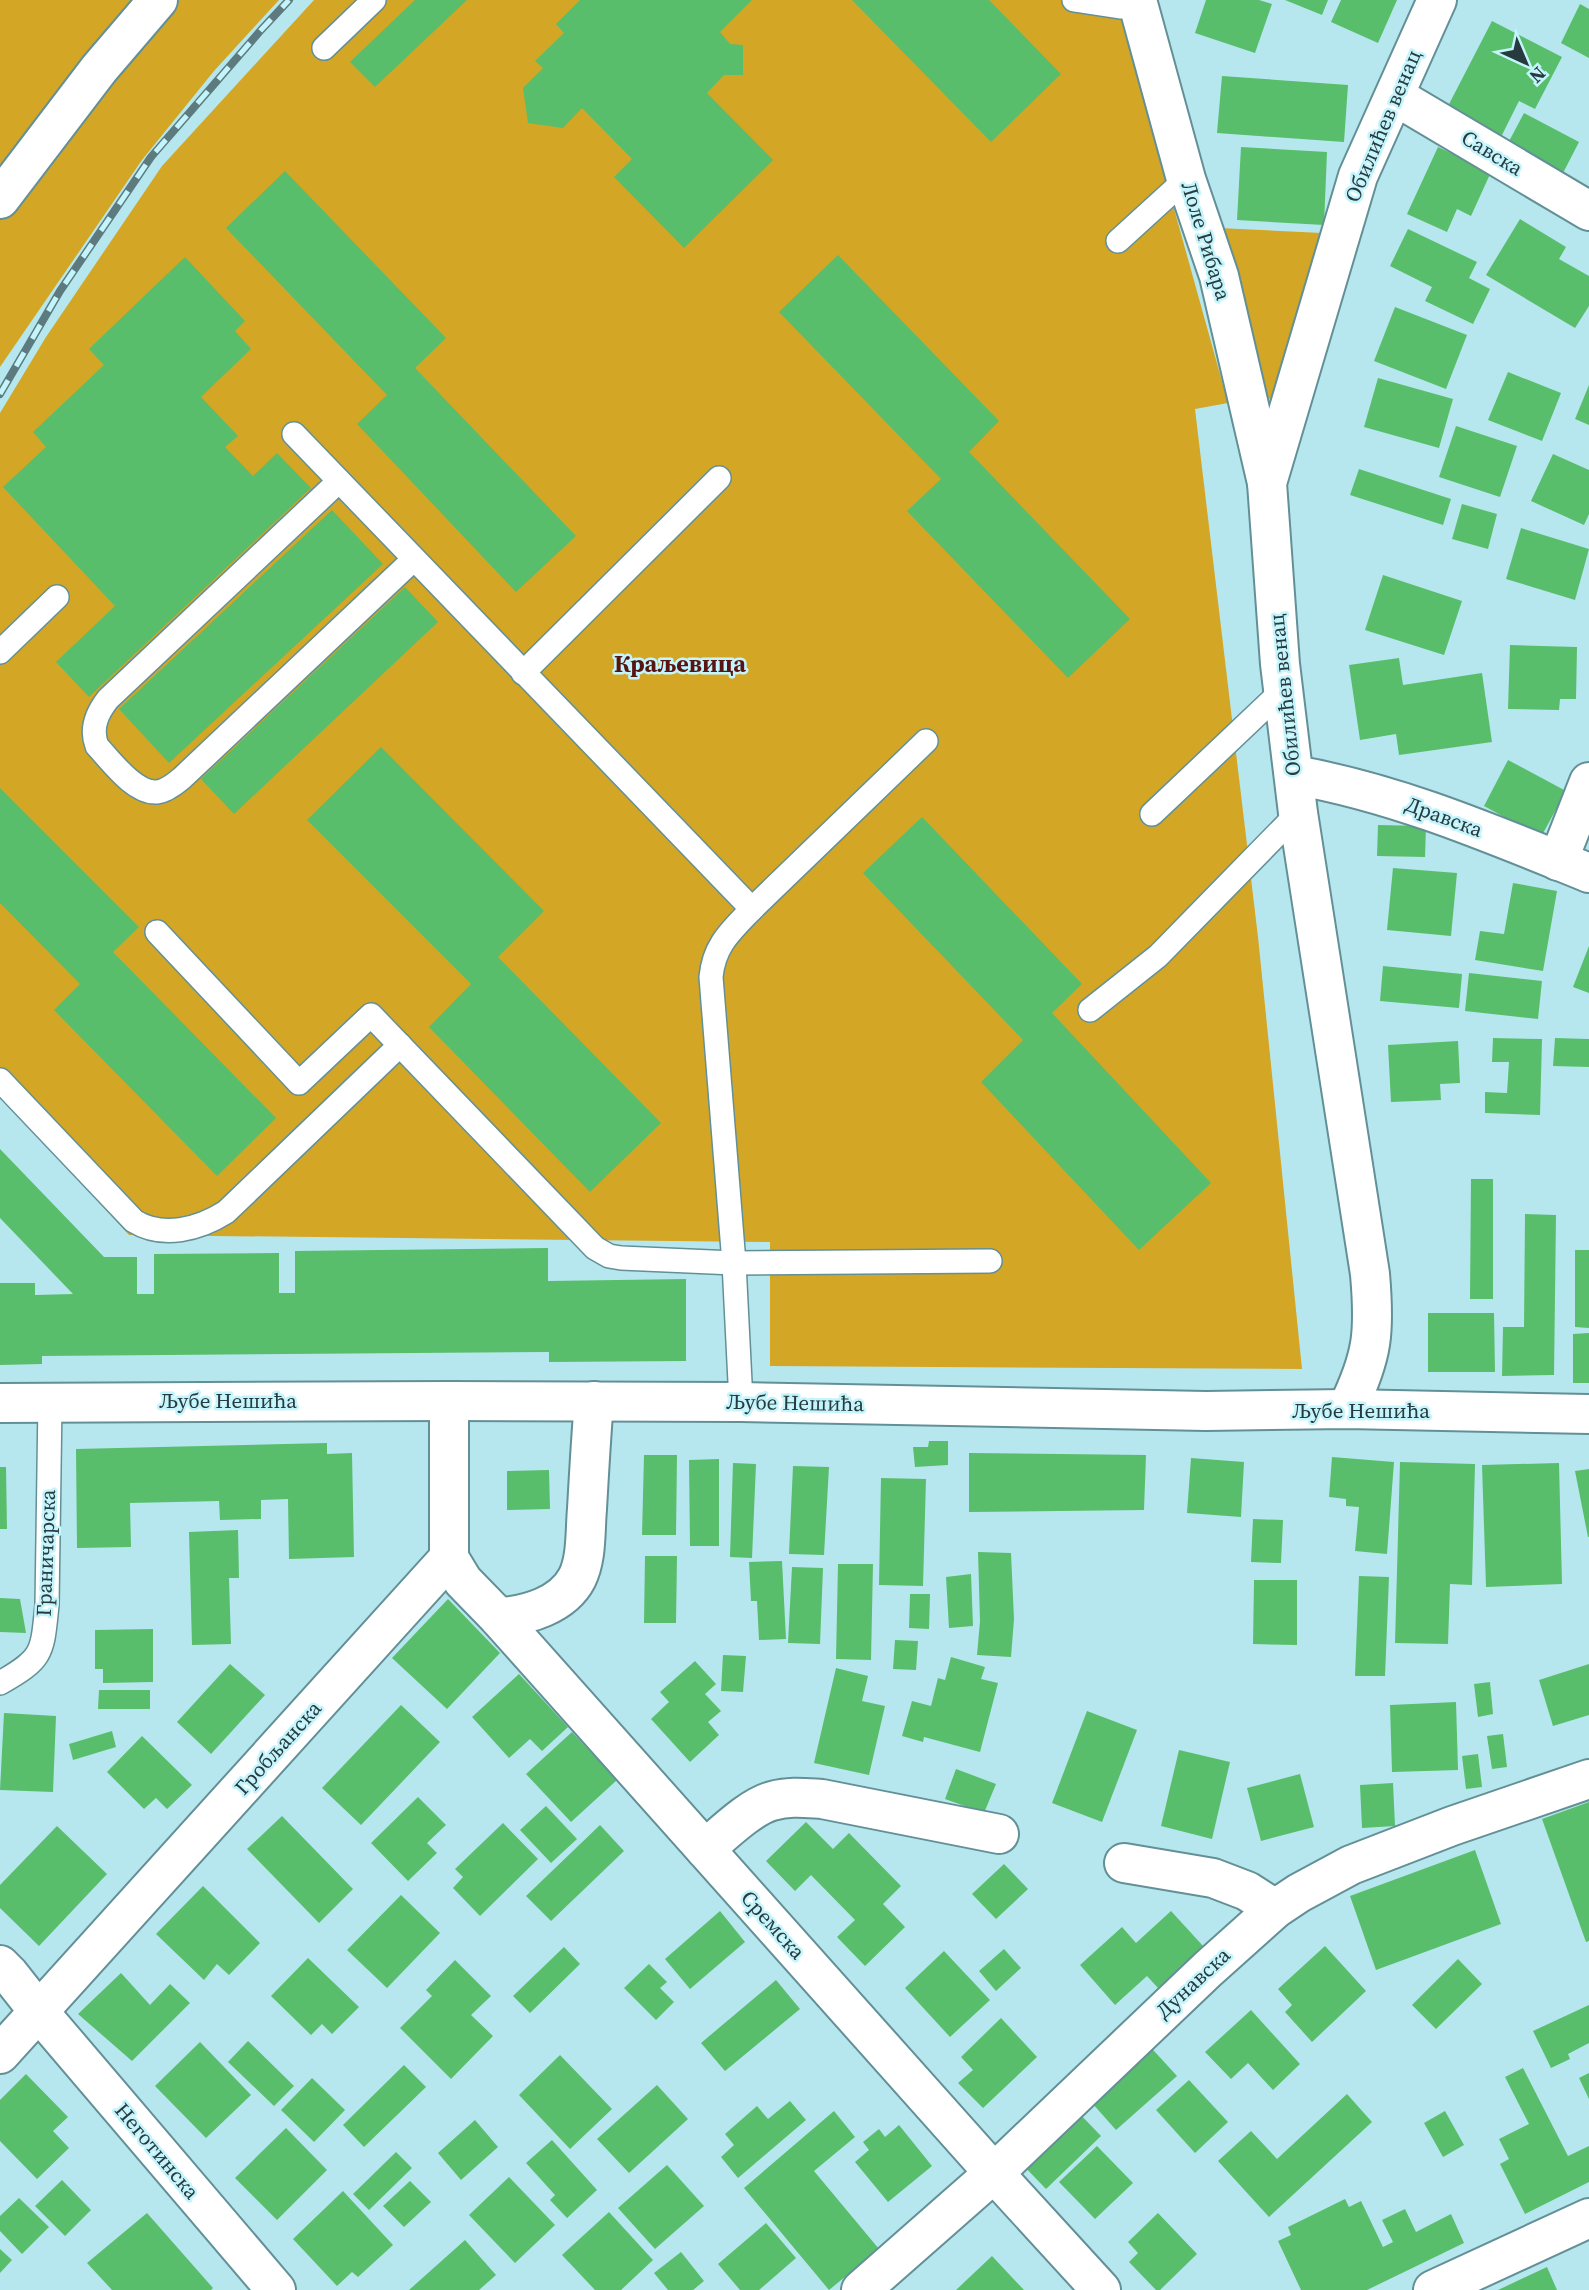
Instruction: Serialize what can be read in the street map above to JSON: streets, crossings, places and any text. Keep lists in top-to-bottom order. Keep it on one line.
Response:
{"streets":{"street":["Обилићев венац","Савска","Лоле Рибара","Дравска","Љубе Нешића","Гробљанска","Сремска","Дунавска","Неготинска"],"lane":["Граничарска"]},"crossings":[["Обилићев венац","Савска"],["Обилићев венац","Лоле Рибара"],["Обилићев венац","Дравска"],["Обилићев венац","Љубе Нешића"],["Љубе Нешића","Граничарска"],["Гробљанска","Сремска"],["Гробљанска","Неготинска"],["Сремска","Дунавска"]],"districts":["Краљевица"],"north":"bottom right"}
